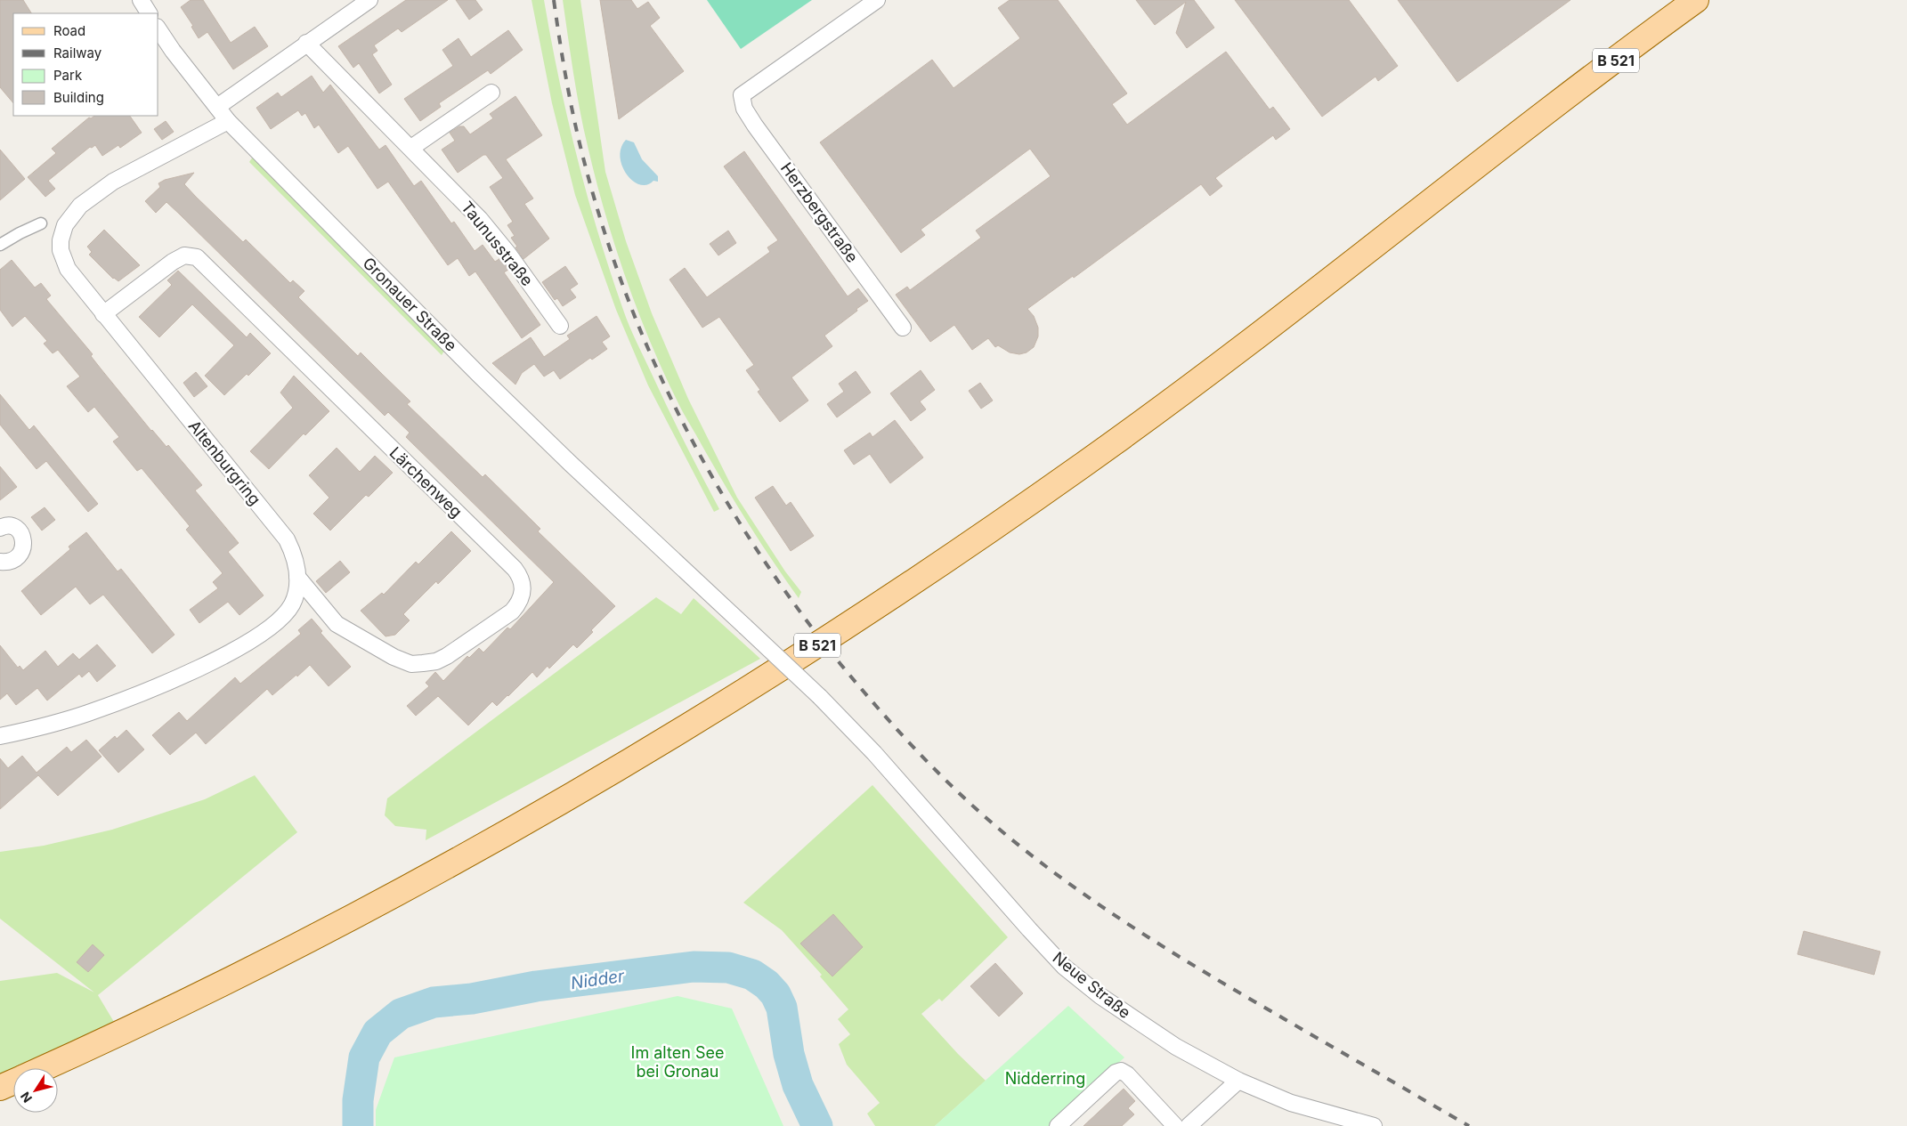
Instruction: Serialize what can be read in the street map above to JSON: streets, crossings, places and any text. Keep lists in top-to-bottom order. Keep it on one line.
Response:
{"streets":{"main road":["B 521"],"street":["Herzbergstraße","Taunusstraße","Gronauer Straße","Altenburgring","Lärchenweg","Neue Straße"]},"crossings":[["Gronauer Straße","Altenburgring"],["Gronauer Straße","Neue Straße"],["Altenburgring","Lärchenweg"]],"water":["Nidder"],"parks":["Im alten See bei Gronau","Nidderring"],"legend":["Road","Railway","Park","Building"],"north":"bottom left"}
